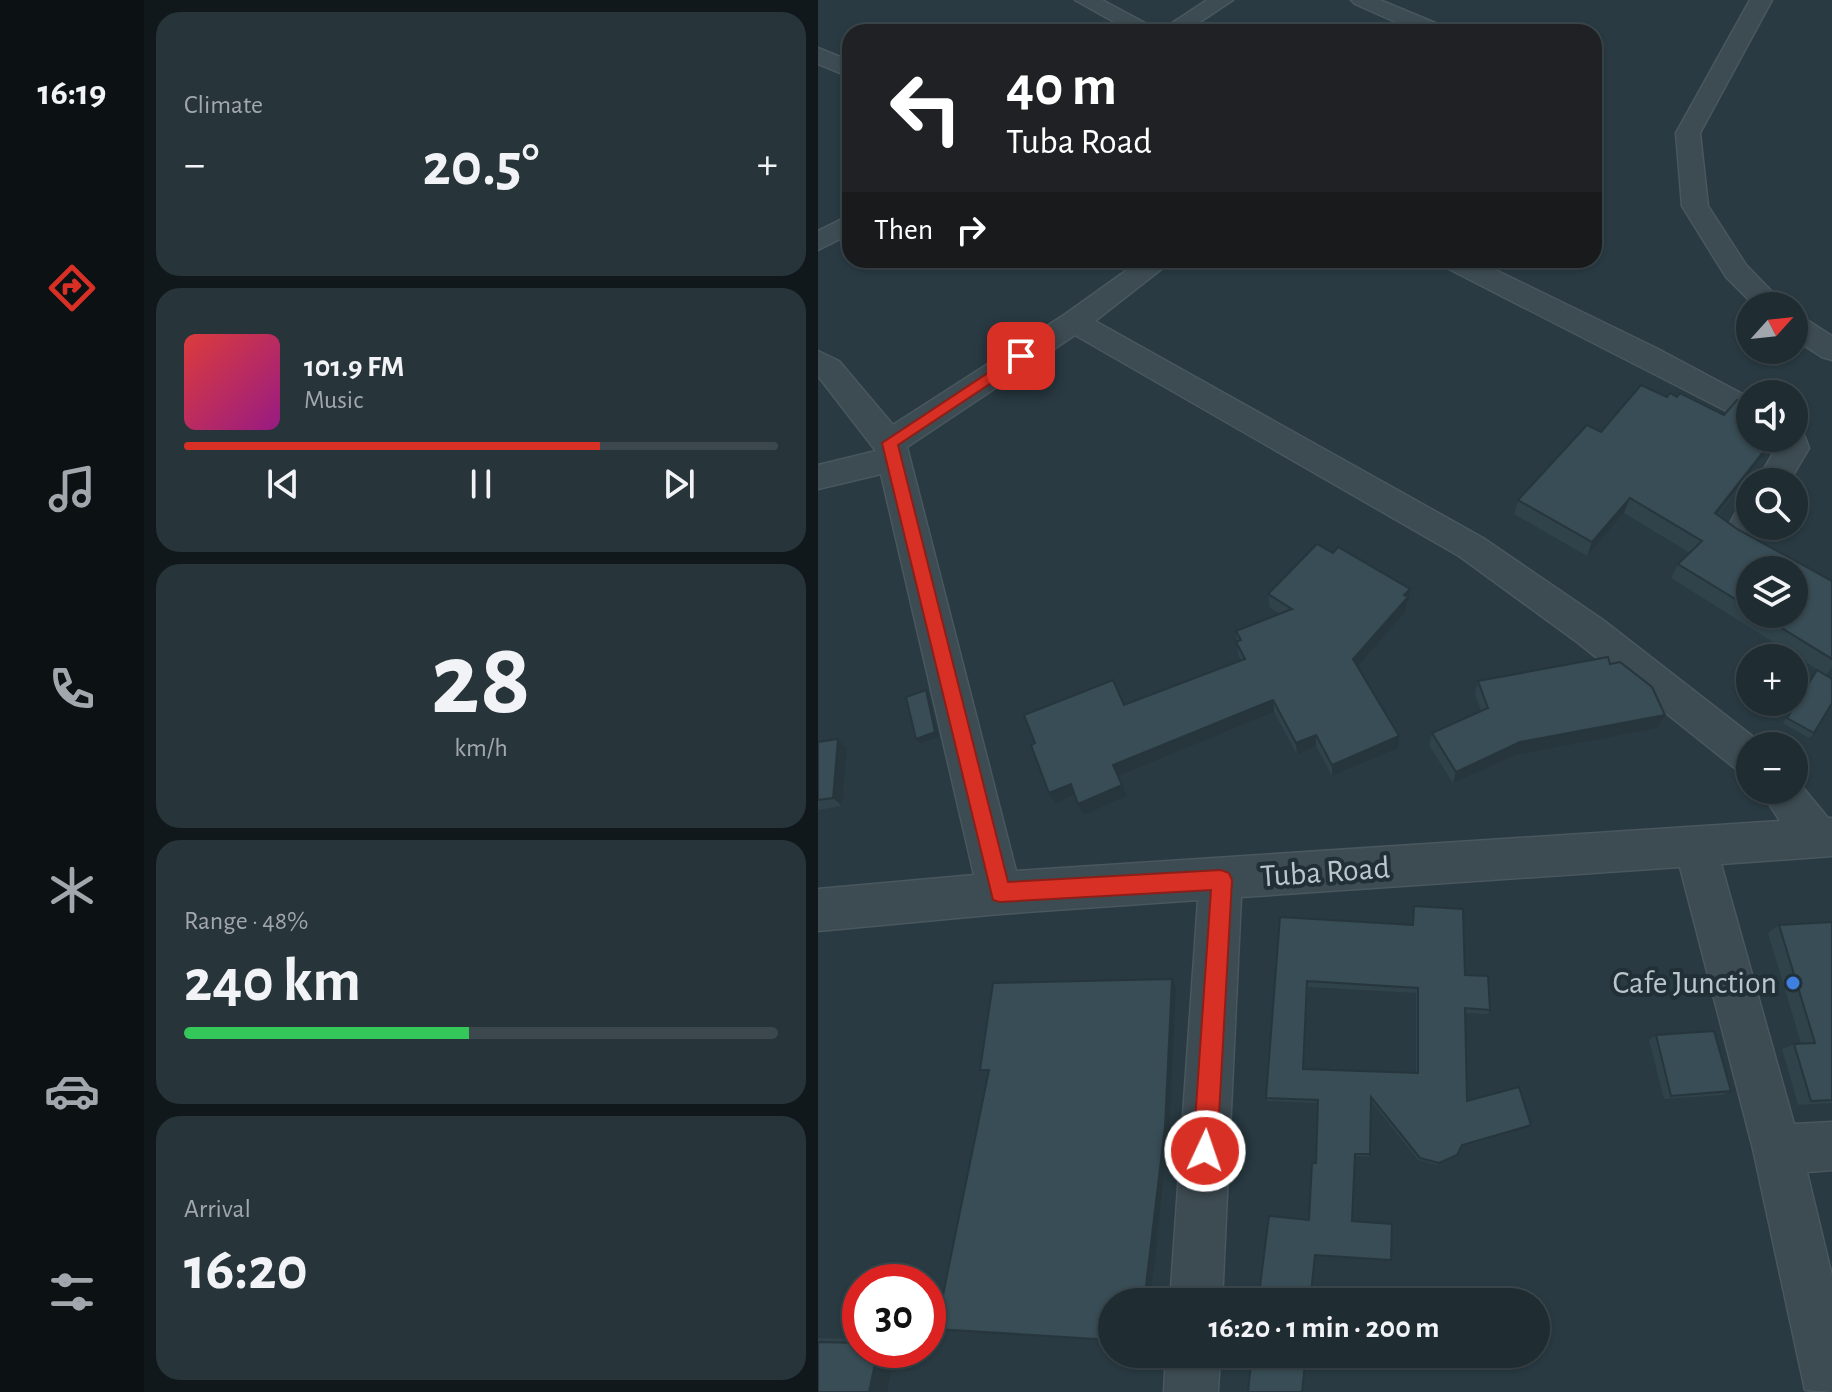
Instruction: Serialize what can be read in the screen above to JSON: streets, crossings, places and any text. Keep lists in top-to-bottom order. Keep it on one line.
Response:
{"streets":{"street":["Tuba Road"]},"places":["Cafe Junction"],"north":"top right","page":{"tabs":"16:19","tile":["Climate",["28","km/h"],["Range · 48%","240 km"],["Arrival","16:20"]],"turn":["40 m","Tuba Road"],"heat":["−","20.5°","+"],"then":"Then","map_buttons":["+","−"],"song":["101.9 FM","Music"],"limit":"30","trip":"16:20 · 1 min · 200 m"}}
